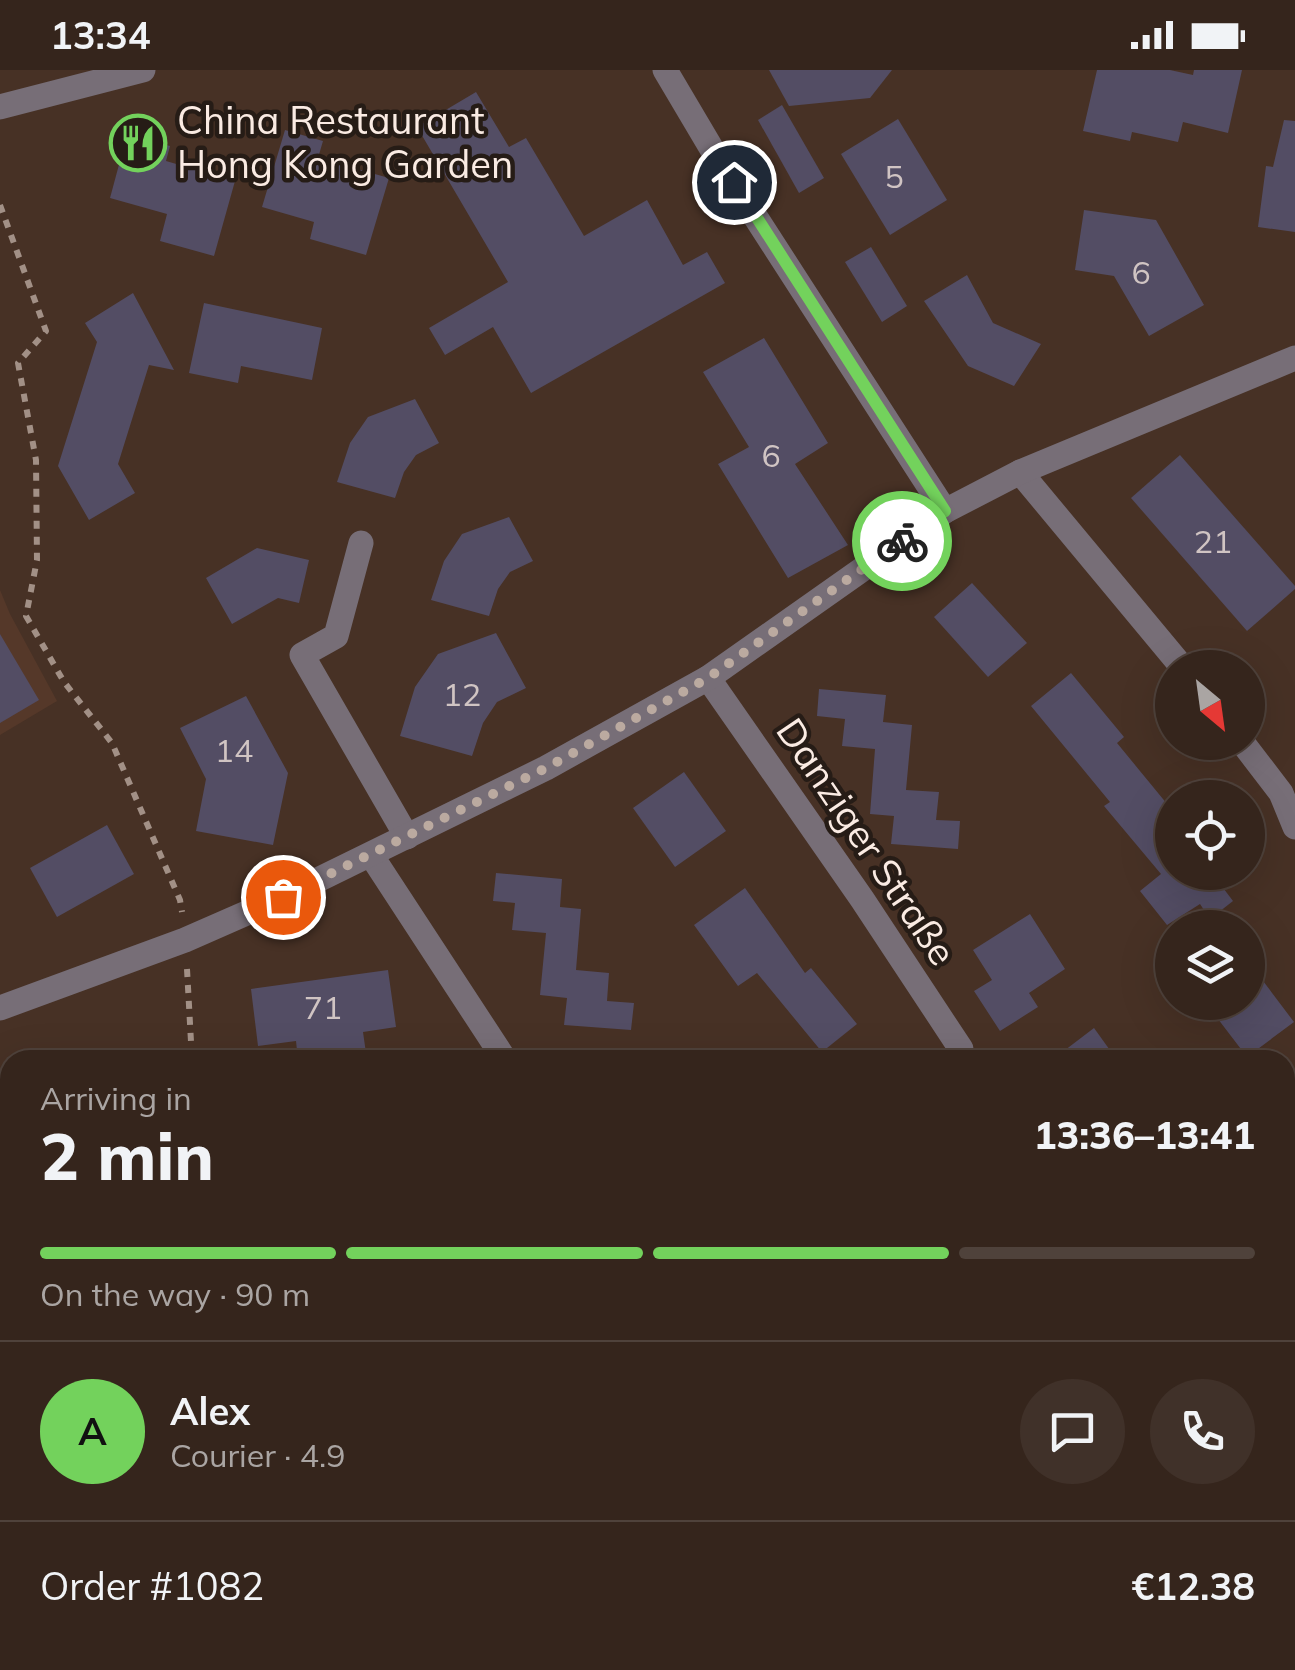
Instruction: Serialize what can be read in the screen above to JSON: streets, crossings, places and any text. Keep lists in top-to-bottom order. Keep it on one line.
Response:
{"streets":{"street":["Danziger Straße"]},"places":{"restaurant":["China Restaurant Hong Kong Garden"]},"house_numbers":["5","6","6","21","12","14","71"],"north":"bottom right","page":{"status":"13:34","heading":["2 min","Arriving in","13:36–13:41"],"panel":["Alex","Courier · 4.9","Order #1082","€12.38"],"bar":"On the way · 90 m","round":"A"}}
